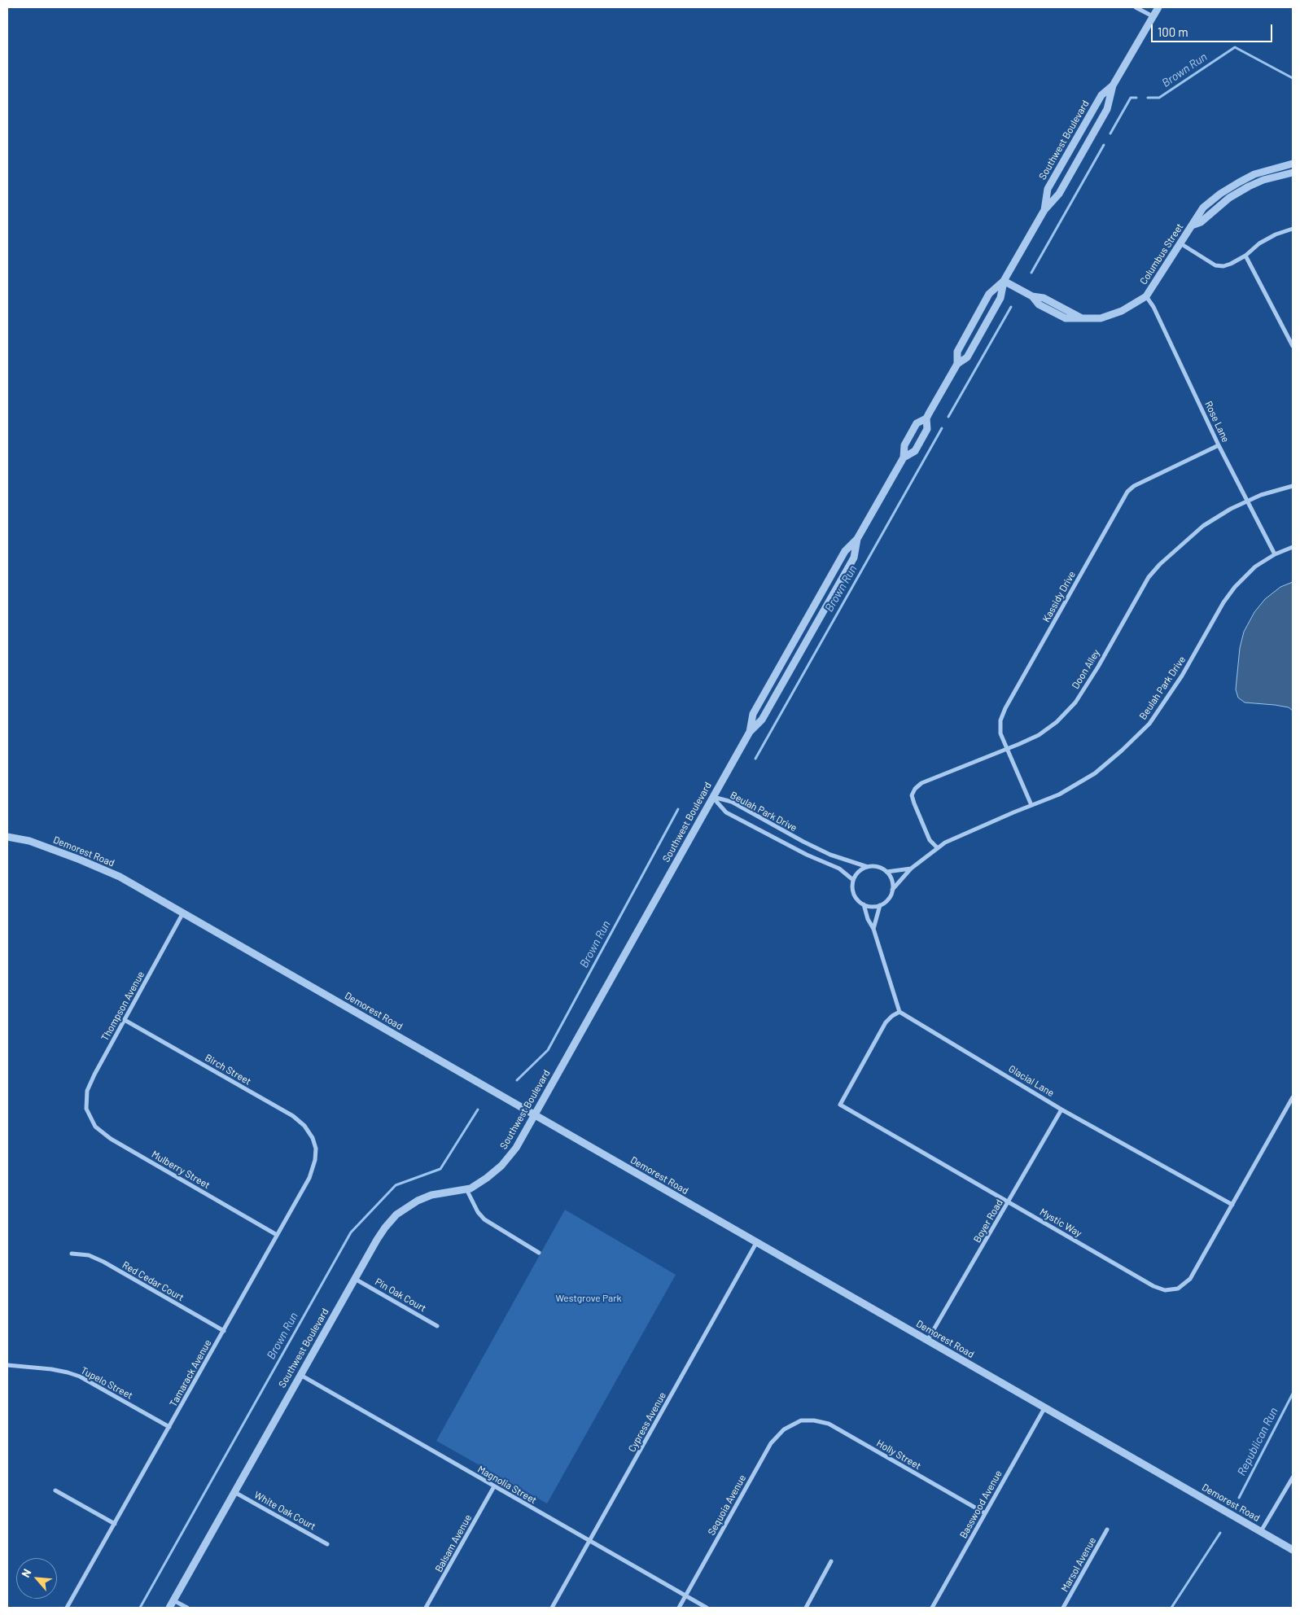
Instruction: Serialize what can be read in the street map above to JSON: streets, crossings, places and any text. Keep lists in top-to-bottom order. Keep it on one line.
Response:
{"streets":{"street":["Southwest Boulevard","Columbus Street","Rose Lane","Kassidy Drive","Doon Alley","Beulah Park Drive","Demorest Road","Thompson Avenue","Birch Street","Glacial Lane","Mulberry Street","Boyer Road","Mystic Way","Red Cedar Court","Pin Oak Court","Tamarack Avenue","Tupelo Street","Cypress Avenue","Holly Street","Magnolia Street","Basswood Avenue","Sequoia Avenue","White Oak Court","Balsam Avenue","Marsol Avenue"]},"crossings":[["Southwest Boulevard","Columbus Street"],["Southwest Boulevard","Beulah Park Drive"],["Southwest Boulevard","Demorest Road"],["Southwest Boulevard","Pin Oak Court"],["Southwest Boulevard","Magnolia Street"],["Southwest Boulevard","White Oak Court"],["Columbus Street","Rose Lane"],["Rose Lane","Kassidy Drive"],["Rose Lane","Doon Alley"],["Rose Lane","Beulah Park Drive"],["Kassidy Drive","Doon Alley"],["Kassidy Drive","Beulah Park Drive"],["Doon Alley","Beulah Park Drive"],["Demorest Road","Thompson Avenue"],["Demorest Road","Boyer Road"],["Demorest Road","Cypress Avenue"],["Demorest Road","Basswood Avenue"],["Thompson Avenue","Birch Street"],["Thompson Avenue","Mulberry Street"],["Birch Street","Tamarack Avenue"],["Glacial Lane","Boyer Road"],["Glacial Lane","Mystic Way"],["Mulberry Street","Tamarack Avenue"],["Boyer Road","Mystic Way"],["Red Cedar Court","Tamarack Avenue"],["Tamarack Avenue","Tupelo Street"],["Cypress Avenue","Magnolia Street"],["Holly Street","Basswood Avenue"],["Holly Street","Sequoia Avenue"],["Magnolia Street","Sequoia Avenue"],["Magnolia Street","Balsam Avenue"]],"water":["Brown Run","Republican Run"],"parks":["Westgrove Park"],"scale_bar":"100 m","north":"top left"}
